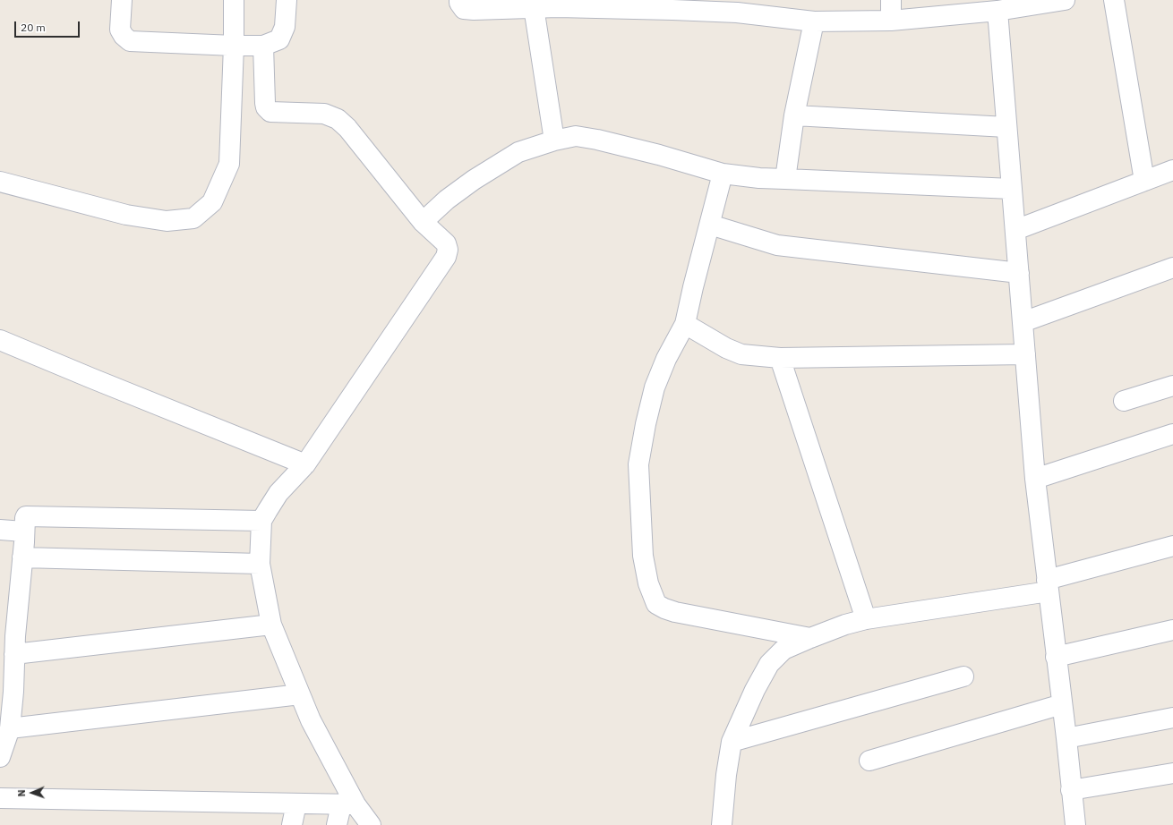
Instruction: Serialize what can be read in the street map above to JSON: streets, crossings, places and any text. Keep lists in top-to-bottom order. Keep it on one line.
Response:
{"scale_bar":"20 m","north":"left"}
